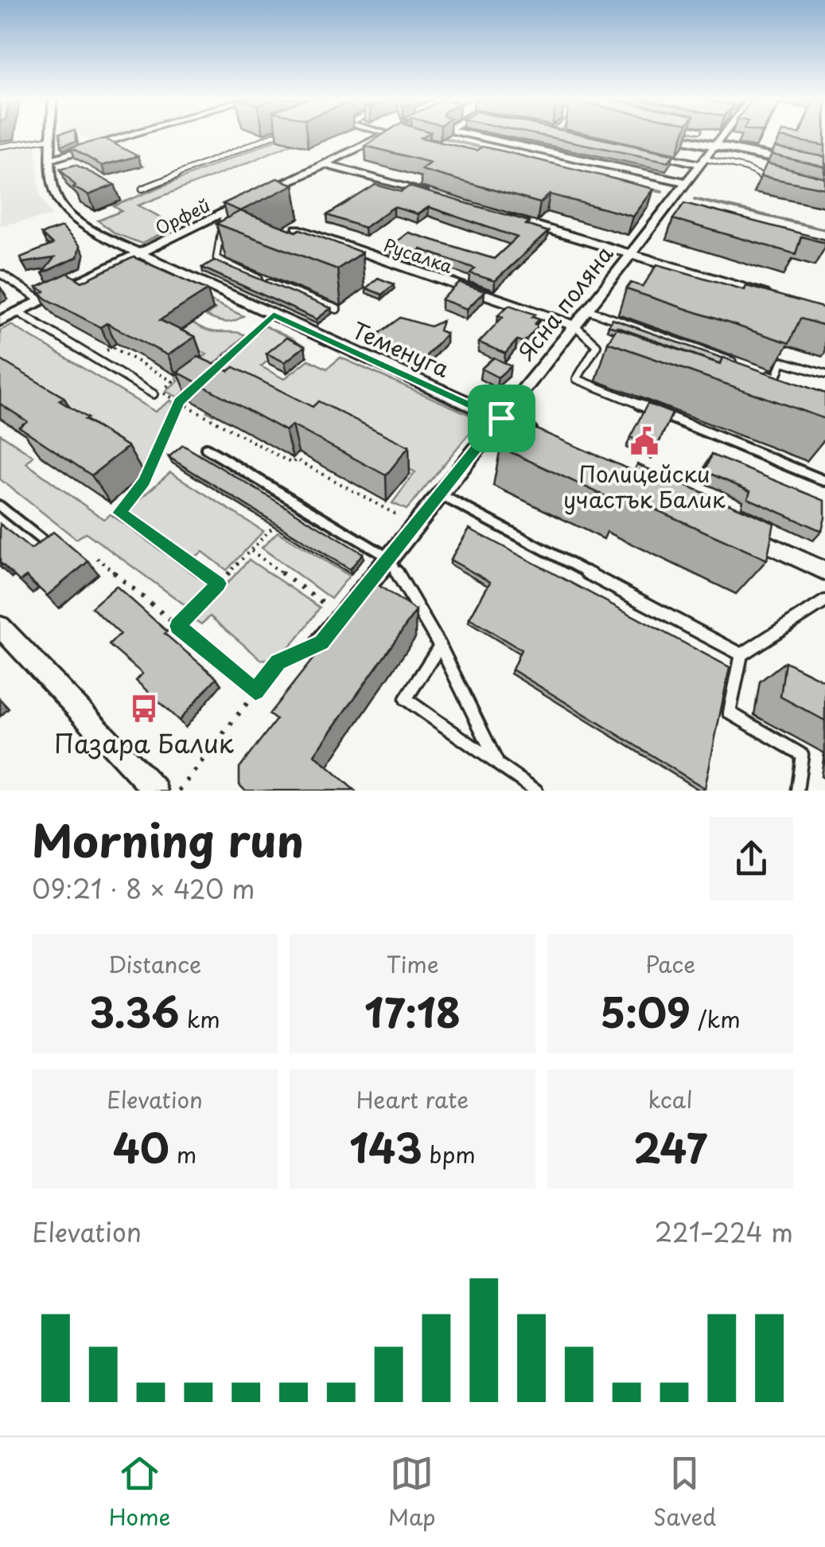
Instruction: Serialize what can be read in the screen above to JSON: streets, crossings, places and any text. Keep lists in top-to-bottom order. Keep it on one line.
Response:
{"streets":{"street":["Орфей","Русалка","Ясна поляна","Теменуга"]},"crossings":[["Орфей","Теменуга"],["Русалка","Ясна поляна"],["Ясна поляна","Теменуга"]],"places":{"public building":["Полицейски участък Балик"],"bus stop":["Пазара Балик"]},"page":{"heading":["Morning run","09:21 · 8 × 420 m"],"stats":[["Distance","3.36 km"],["Time","17:18"],["Pace","5:09 /km"],["Elevation","40 m"],["Heart rate","143 bpm"],["kcal","247"]],"chart":["Elevation","221–224 m"],"tabs":["Home","Map","Saved"]}}
